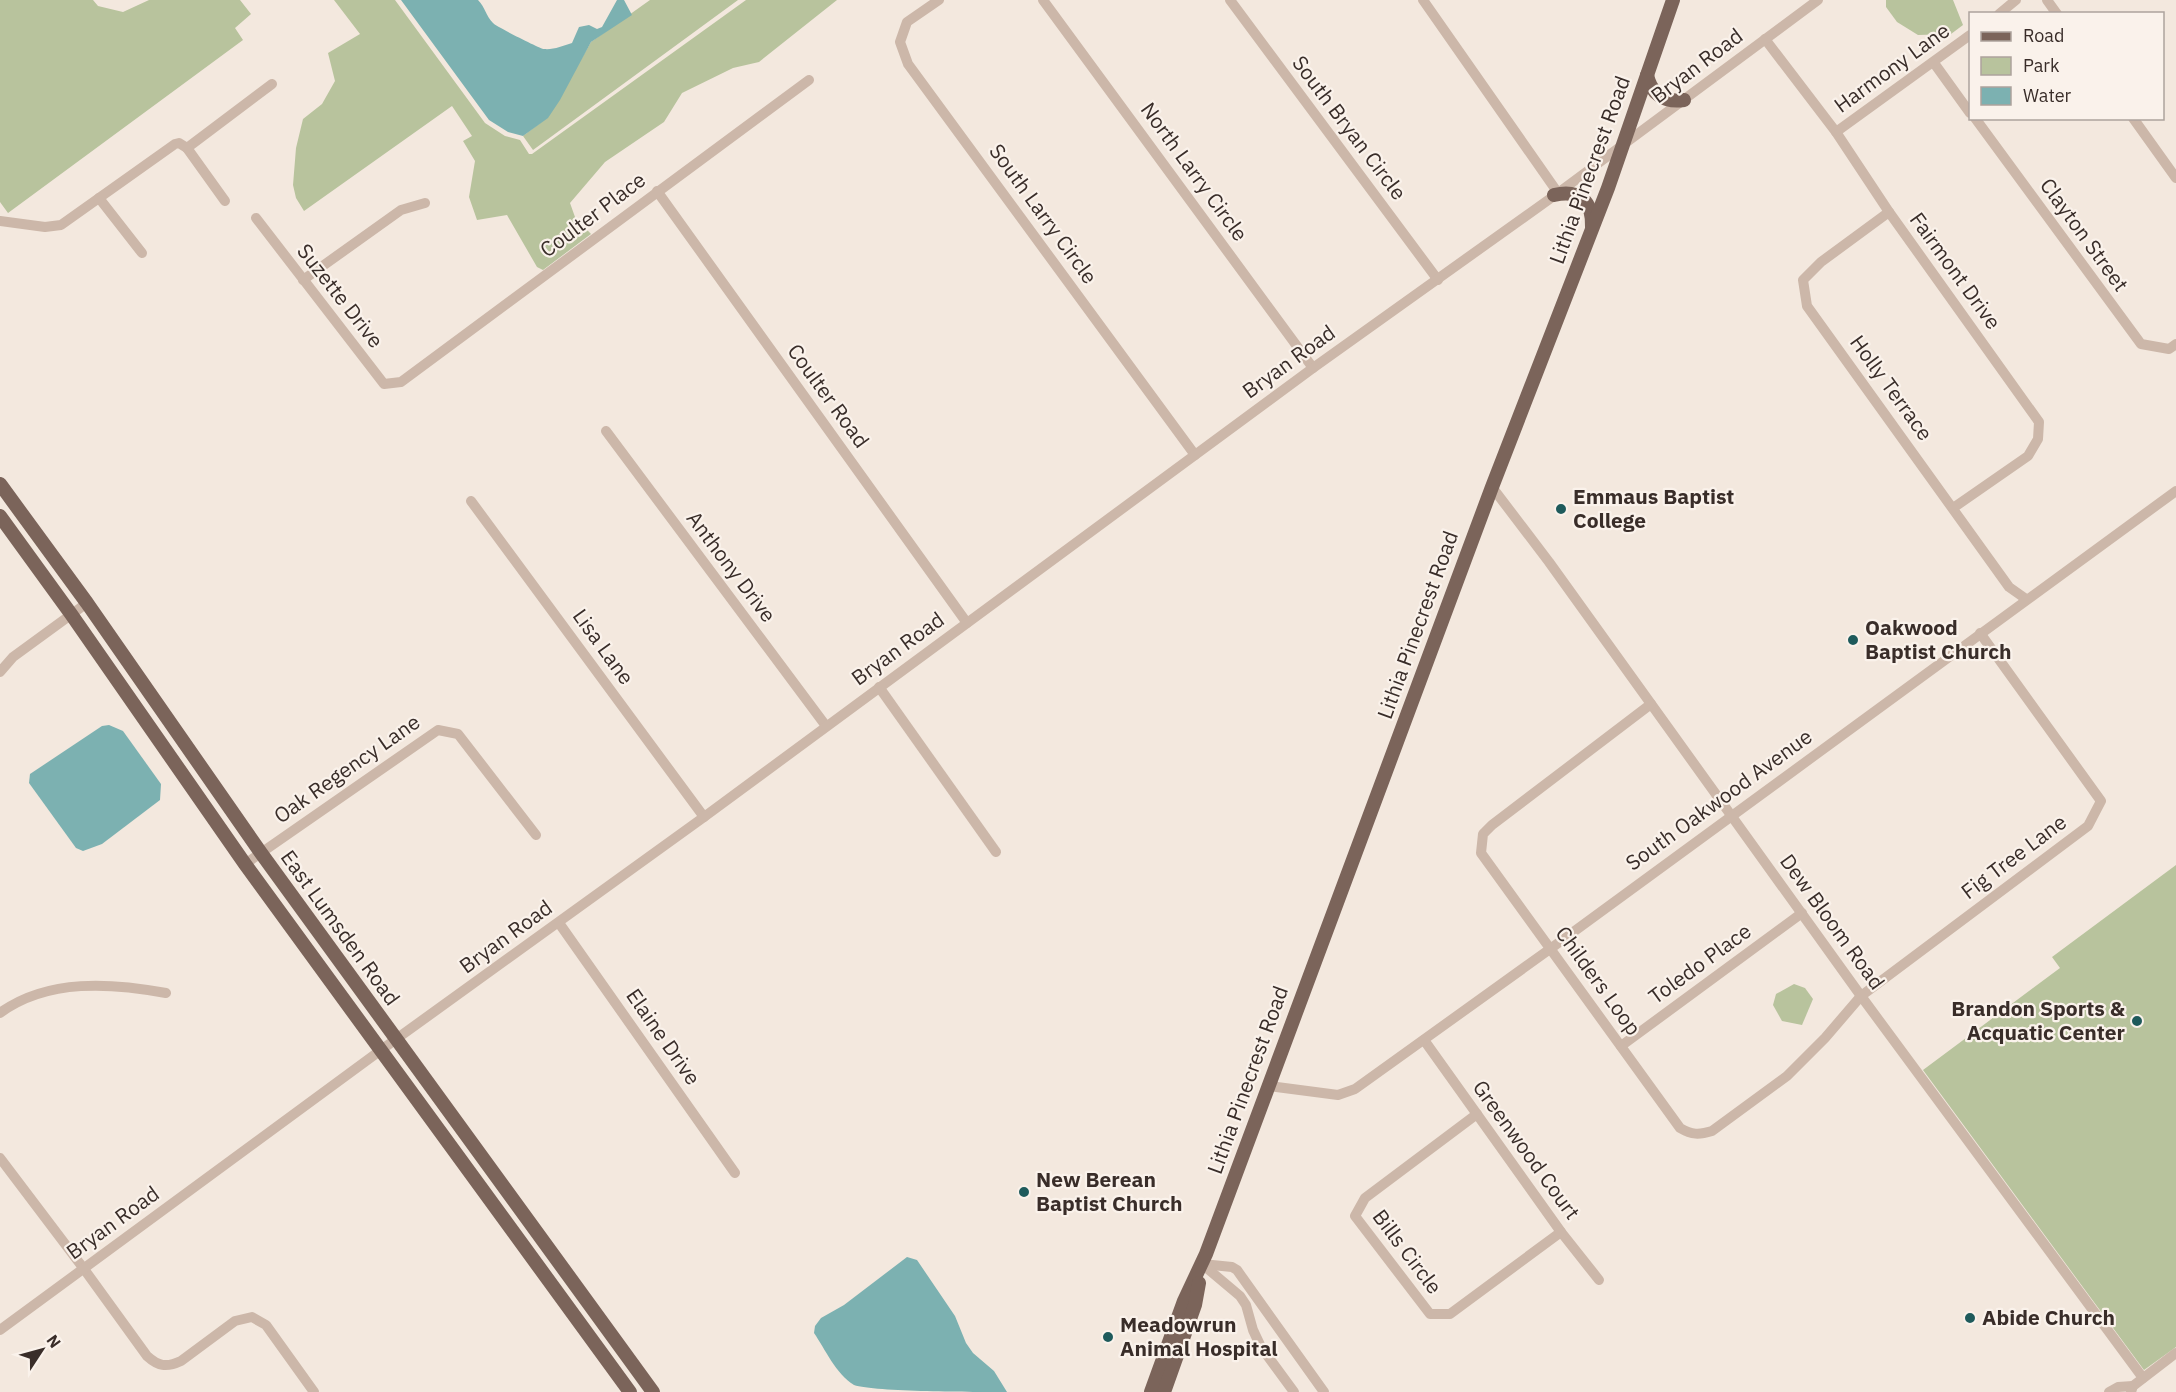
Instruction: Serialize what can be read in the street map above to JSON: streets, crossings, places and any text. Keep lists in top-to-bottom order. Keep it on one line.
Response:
{"streets":{"main road":["Lithia Pinecrest Road","East Lumsden Road"],"street":["Bryan Road","Harmony Lane","South Bryan Circle","North Larry Circle","South Larry Circle","Coulter Place","Clayton Street","Fairmont Drive","Suzette Drive","Holly Terrace","Coulter Road","Anthony Drive","Lisa Lane","Oak Regency Lane","South Oakwood Avenue","Fig Tree Lane","Dew Bloom Road","Toledo Place","Childers Loop","Elaine Drive","Greenwood Court","Bills Circle"]},"crossings":[["Bryan Road","South Bryan Circle"],["Bryan Road","Lithia Pinecrest Road"],["Bryan Road","North Larry Circle"],["Bryan Road","South Larry Circle"],["Bryan Road","Fairmont Drive"],["Bryan Road","Coulter Road"],["Bryan Road","Anthony Drive"],["Bryan Road","Lisa Lane"],["Bryan Road","East Lumsden Road"],["Bryan Road","Elaine Drive"],["Harmony Lane","Fairmont Drive"],["Lithia Pinecrest Road","South Oakwood Avenue"],["Lithia Pinecrest Road","Dew Bloom Road"],["Coulter Place","Suzette Drive"],["Coulter Place","Coulter Road"],["Fairmont Drive","Holly Terrace"],["Holly Terrace","South Oakwood Avenue"],["Oak Regency Lane","East Lumsden Road"],["South Oakwood Avenue","Fig Tree Lane"],["South Oakwood Avenue","Dew Bloom Road"],["South Oakwood Avenue","Childers Loop"],["South Oakwood Avenue","Greenwood Court"],["Fig Tree Lane","Dew Bloom Road"],["Fig Tree Lane","Childers Loop"],["Dew Bloom Road","Toledo Place"],["Dew Bloom Road","Childers Loop"],["Toledo Place","Childers Loop"],["Greenwood Court","Bills Circle"]],"places":["Emmaus Baptist College","Oakwood Baptist Church","Brandon Sports & Acquatic Center","New Berean Baptist Church","Abide Church","Meadowrun Animal Hospital"],"legend":["Road","Park","Water"],"north":"top right"}
